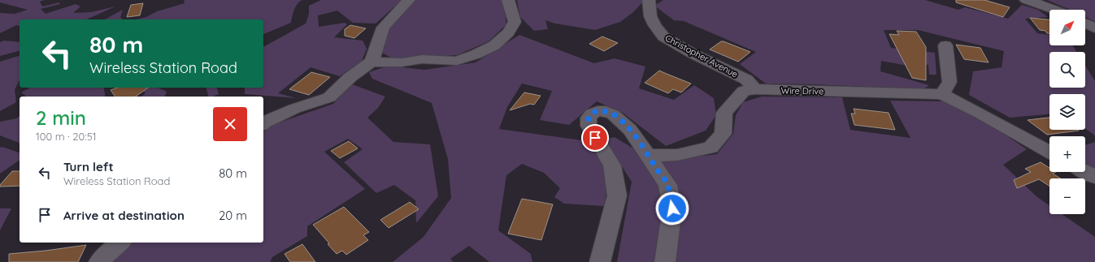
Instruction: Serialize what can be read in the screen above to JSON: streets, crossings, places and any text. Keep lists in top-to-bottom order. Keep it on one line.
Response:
{"streets":{"street":["Christopher Avenue","Wire Drive"]},"crossings":[["Christopher Avenue","Wire Drive"]],"north":"top right","page":{"map_buttons":["+","−"],"turn":["80 m","Wireless Station Road"],"heading":["2 min","100 m · 20:51"],"list":[{"name":"Turn left","note":"Wireless Station Road","value":"80 m"},{"name":"Arrive at destination","value":"20 m"}]}}
